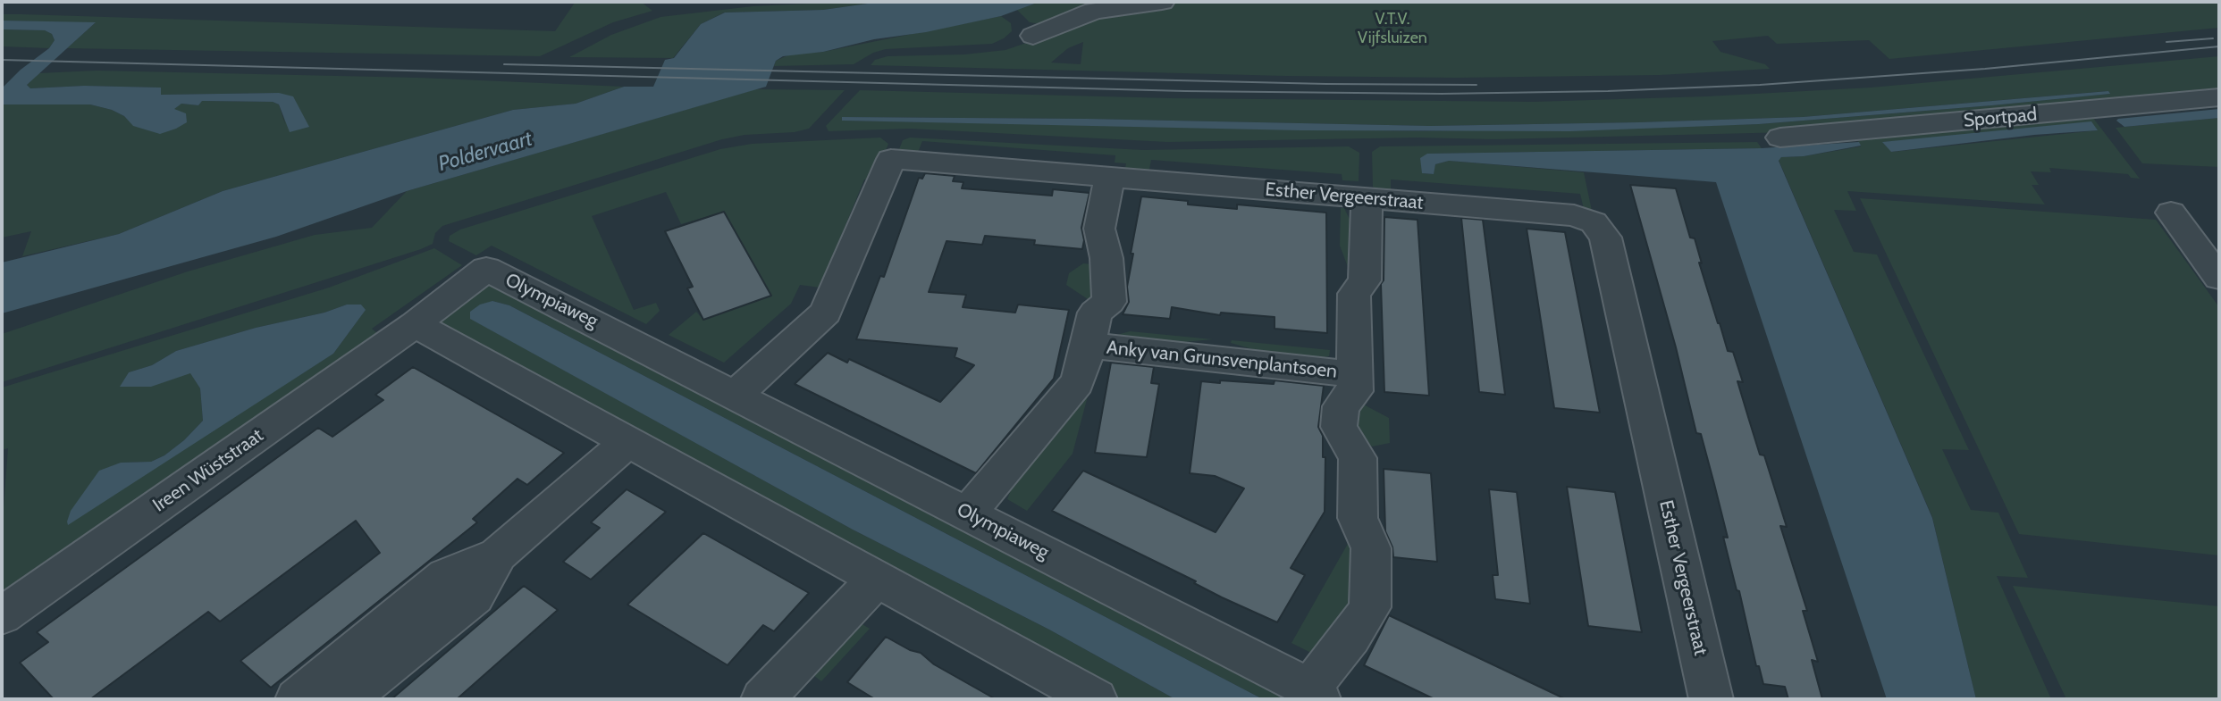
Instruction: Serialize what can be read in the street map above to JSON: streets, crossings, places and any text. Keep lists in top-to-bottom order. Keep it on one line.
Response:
{"streets":{"street":["Sportpad","Esther Vergeerstraat","Olympiaweg","Anky van Grunsvenplantsoen","Ireen Wüststraat"]},"crossings":[["Esther Vergeerstraat","Olympiaweg"],["Olympiaweg","Ireen Wüststraat"]],"water":["Poldervaart"],"parks":["V.T.V. Vijfsluizen"]}
